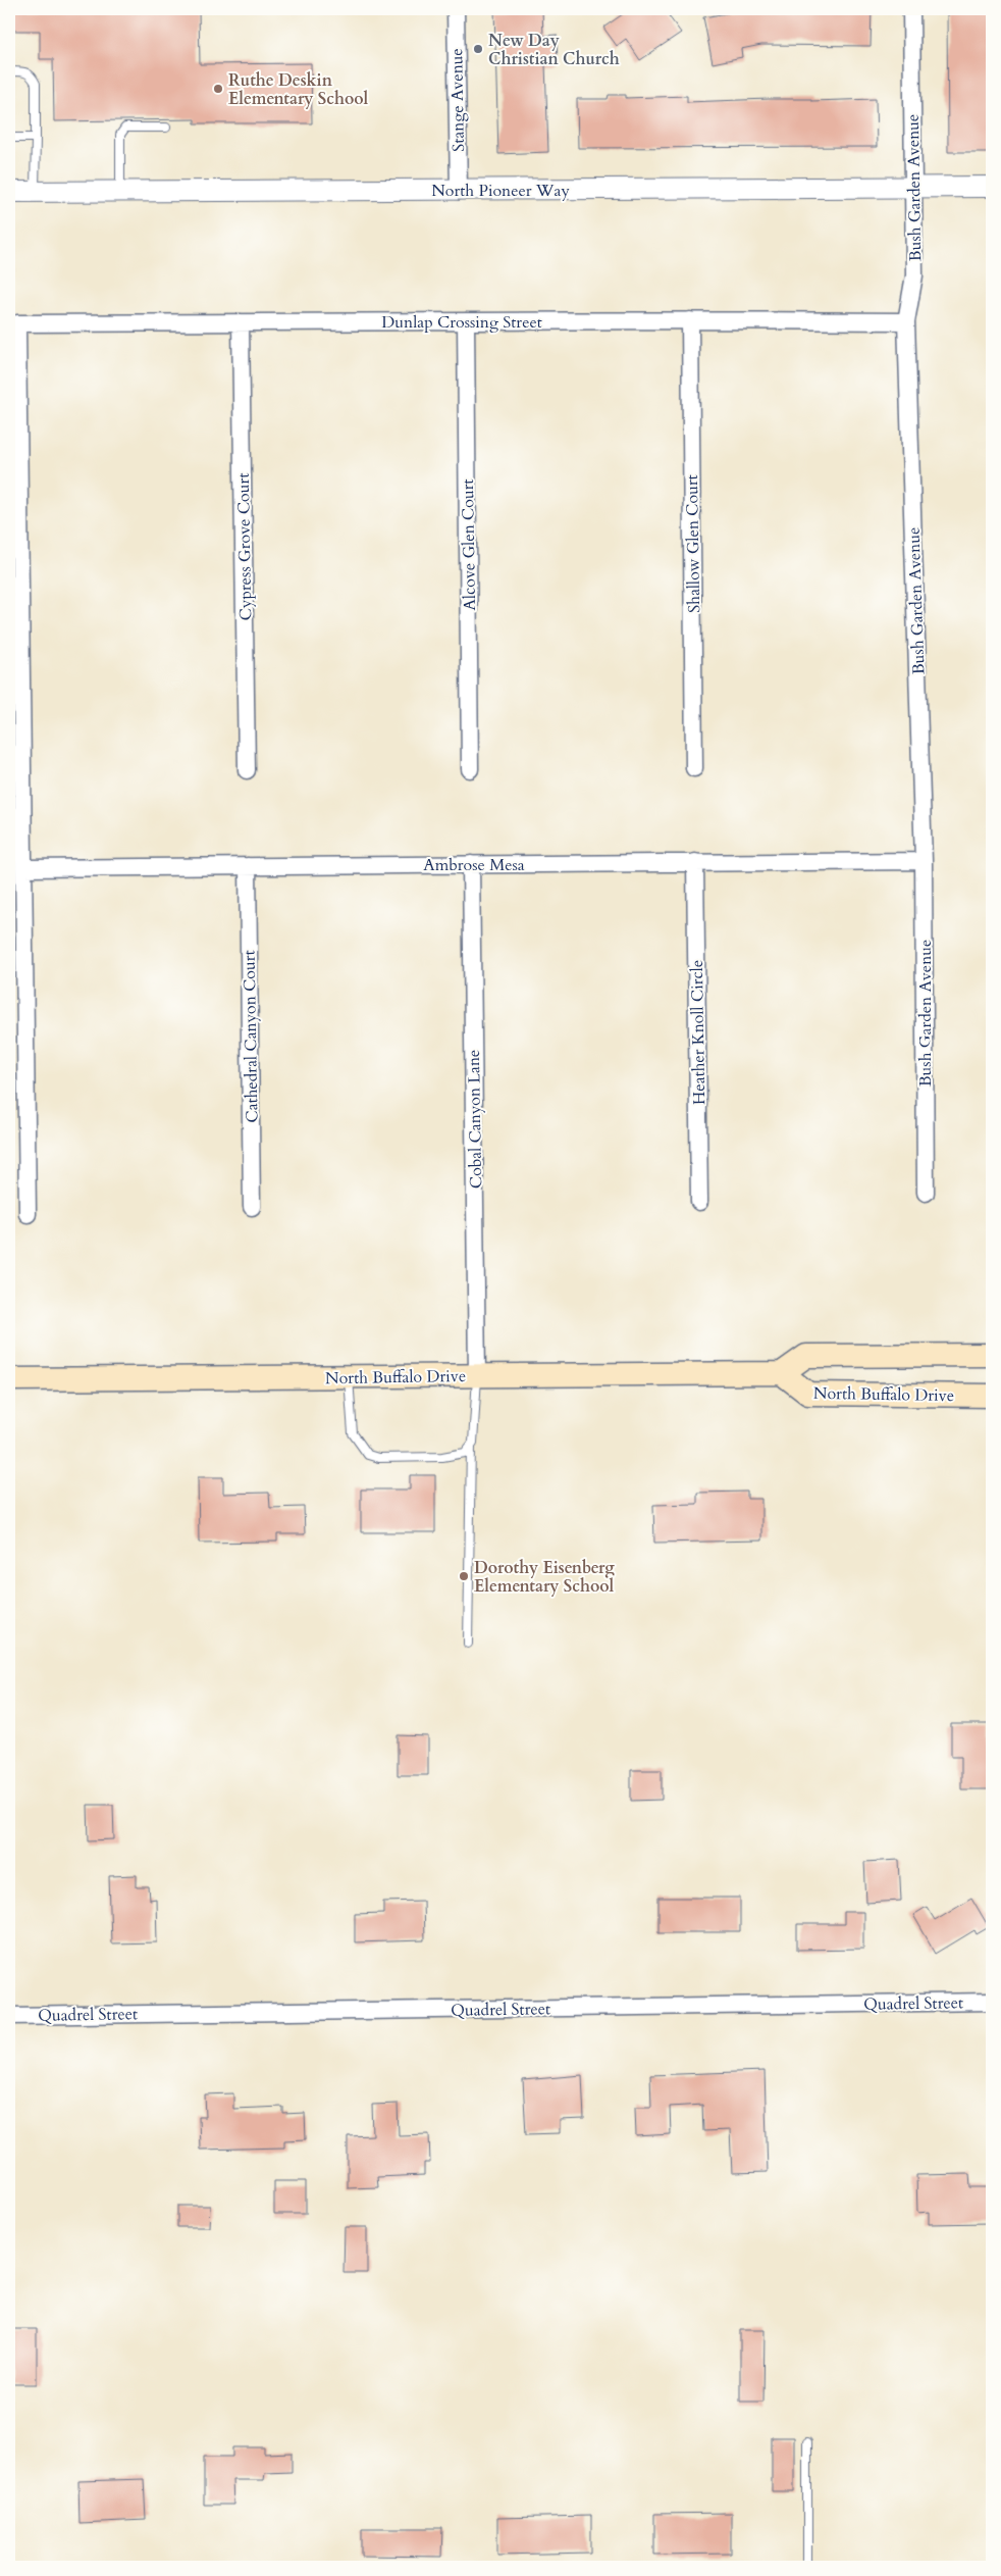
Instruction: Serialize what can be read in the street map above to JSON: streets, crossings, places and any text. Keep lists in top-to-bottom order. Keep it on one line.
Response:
{"streets":{"main road":["North Buffalo Drive"],"street":["Stange Avenue","Bush Garden Avenue","North Pioneer Way","Dunlap Crossing Street","Shallow Glen Court","Alcove Glen Court","Cypress Grove Court","Ambrose Mesa","Heather Knoll Circle","Cathedral Canyon Court","Cobal Canyon Lane","Quadrel Street"]},"crossings":[["Stange Avenue","North Pioneer Way"],["Bush Garden Avenue","North Pioneer Way"],["Bush Garden Avenue","Dunlap Crossing Street"],["Bush Garden Avenue","Ambrose Mesa"],["Dunlap Crossing Street","Shallow Glen Court"],["Dunlap Crossing Street","Alcove Glen Court"],["Dunlap Crossing Street","Cypress Grove Court"],["Dunlap Crossing Street","Ambrose Mesa"],["Ambrose Mesa","Heather Knoll Circle"],["Ambrose Mesa","Cathedral Canyon Court"],["Ambrose Mesa","Cobal Canyon Lane"],["Cobal Canyon Lane","North Buffalo Drive"]],"places":["New Day Christian Church","Ruthe Deskin Elementary School","Dorothy Eisenberg Elementary School"]}
